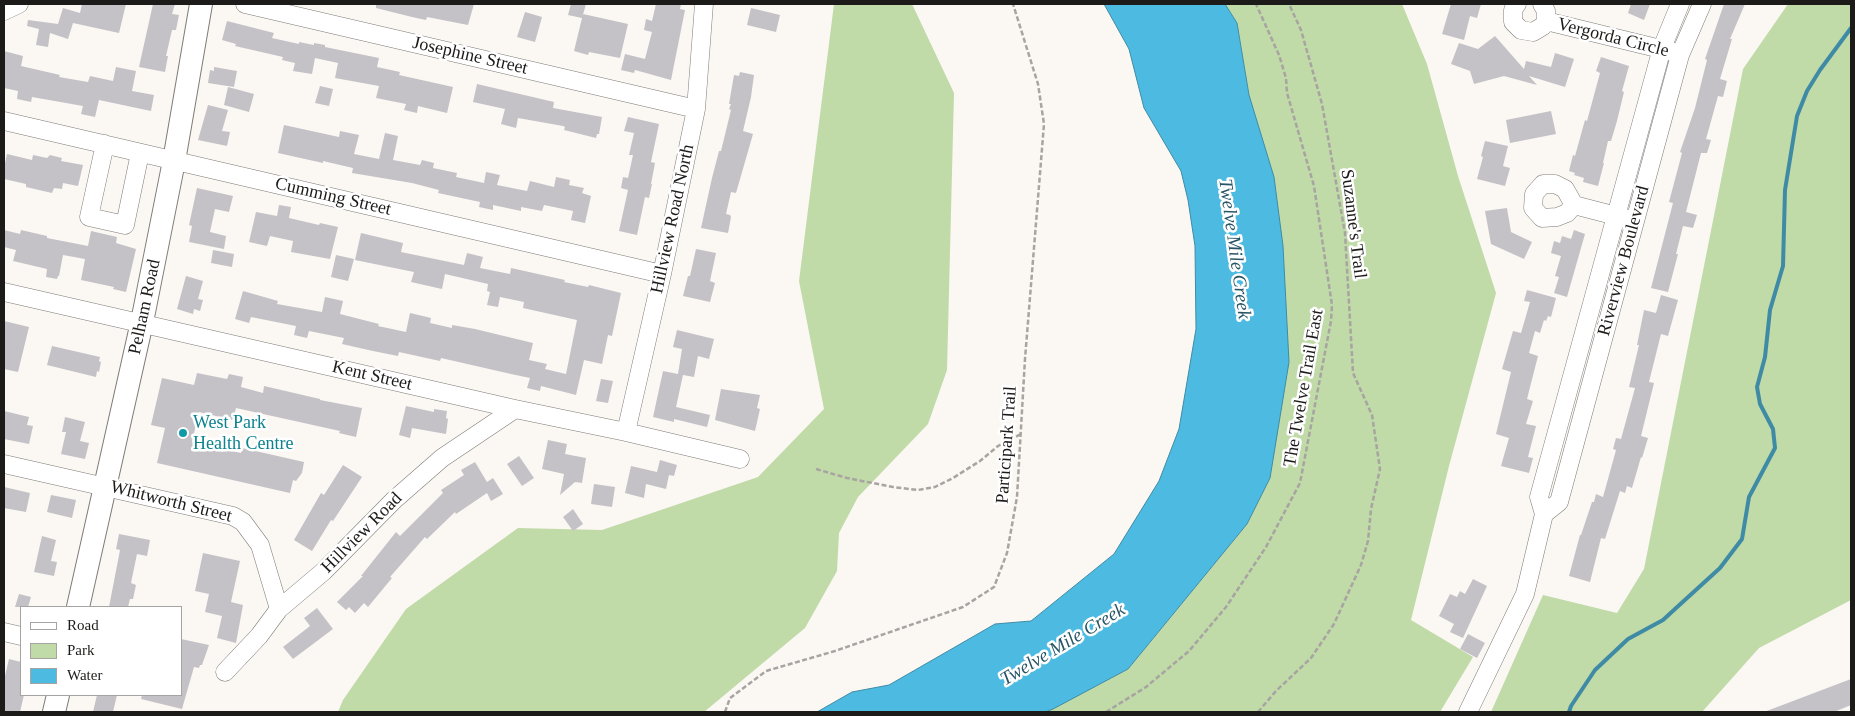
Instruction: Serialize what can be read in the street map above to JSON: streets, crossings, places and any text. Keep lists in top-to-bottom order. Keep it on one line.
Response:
{"streets":{"main road":["Pelham Road"],"street":["Vergorda Circle","Josephine Street","Cumming Street","Hillview Road North","Riverview Boulevard","Kent Street","Whitworth Street","Hillview Road"],"path":["Suzanne's Trail","The Twelve Trail East","Participark Trail"]},"crossings":[["Vergorda Circle","Riverview Boulevard"],["Josephine Street","Hillview Road North"],["Cumming Street","Hillview Road North"],["Cumming Street","Pelham Road"],["Hillview Road North","Kent Street"],["Pelham Road","Kent Street"],["Pelham Road","Whitworth Street"],["Kent Street","Hillview Road"],["Whitworth Street","Hillview Road"]],"water":["Twelve Mile Creek"],"places":["West Park Health Centre"],"legend":["Road","Park","Water"]}
